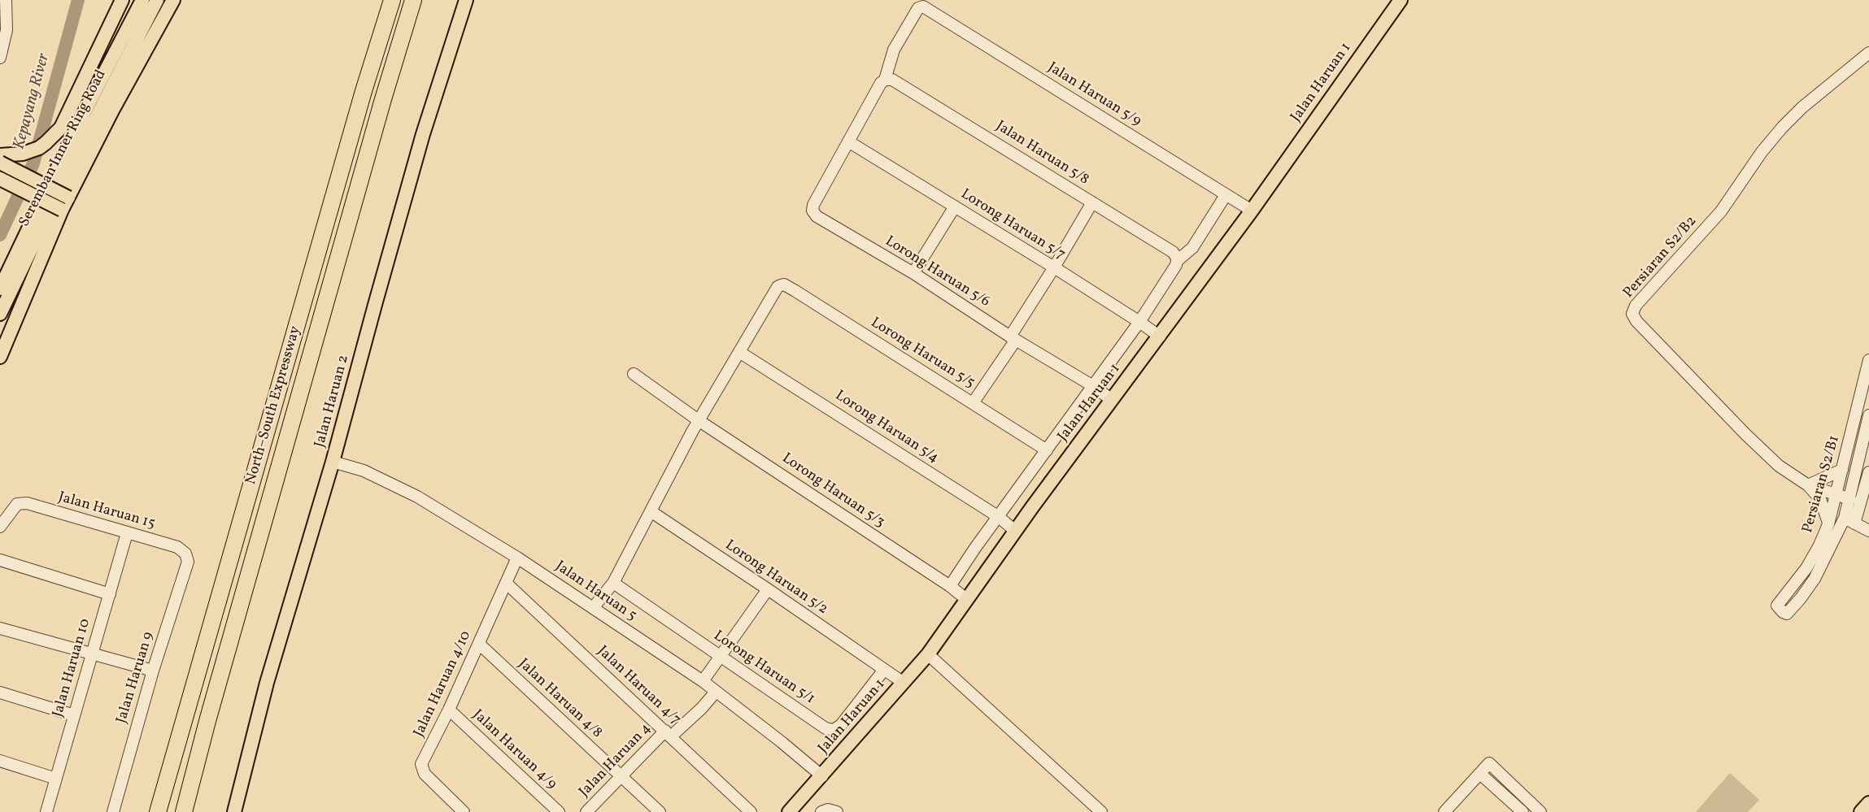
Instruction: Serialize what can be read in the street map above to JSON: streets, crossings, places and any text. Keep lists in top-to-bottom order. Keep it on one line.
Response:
{"streets":{"highway":["North–South Expressway"],"main road":["Jalan Haruan 1","Seremban Inner Ring Road","Jalan Haruan 2"],"street":["Jalan Haruan 5/9","Jalan Haruan 5/8","Lorong Haruan 5/7","Persiaran S2/B2","Lorong Haruan 5/6","Lorong Haruan 5/5","Lorong Haruan 5/4","Persiaran S2/B1","Lorong Haruan 5/3","Jalan Haruan 15","Lorong Haruan 5/2","Jalan Haruan 5","Jalan Haruan 10","Lorong Haruan 5/1","Jalan Haruan 9","Jalan Haruan 4/10","Jalan Haruan 4/7","Jalan Haruan 4/8","Jalan Haruan 4/9","Jalan Haruan 4"]},"crossings":[["Jalan Haruan 1","Jalan Haruan 5/9"],["Jalan Haruan 1","Lorong Haruan 5/7"],["Jalan Haruan 1","Lorong Haruan 5/6"],["Jalan Haruan 1","Lorong Haruan 5/4"],["Jalan Haruan 1","Lorong Haruan 5/3"],["Jalan Haruan 1","Lorong Haruan 5/2"],["Jalan Haruan 1","Jalan Haruan 5"],["Jalan Haruan 5/9","Jalan Haruan 5/8"],["Lorong Haruan 5/7","Lorong Haruan 5/6"],["Persiaran S2/B2","Persiaran S2/B1"],["Lorong Haruan 5/5","Lorong Haruan 5/4"],["Jalan Haruan 2","Jalan Haruan 5"],["Jalan Haruan 15","Jalan Haruan 10"],["Jalan Haruan 15","Jalan Haruan 9"],["Lorong Haruan 5/2","Lorong Haruan 5/1"],["Jalan Haruan 5","Jalan Haruan 4/10"],["Jalan Haruan 5","Jalan Haruan 4"],["Jalan Haruan 4/10","Jalan Haruan 4/7"],["Jalan Haruan 4/10","Jalan Haruan 4/8"],["Jalan Haruan 4/10","Jalan Haruan 4/9"],["Jalan Haruan 4/7","Jalan Haruan 4"],["Jalan Haruan 4/8","Jalan Haruan 4"]],"water":["Kepayang River"]}
